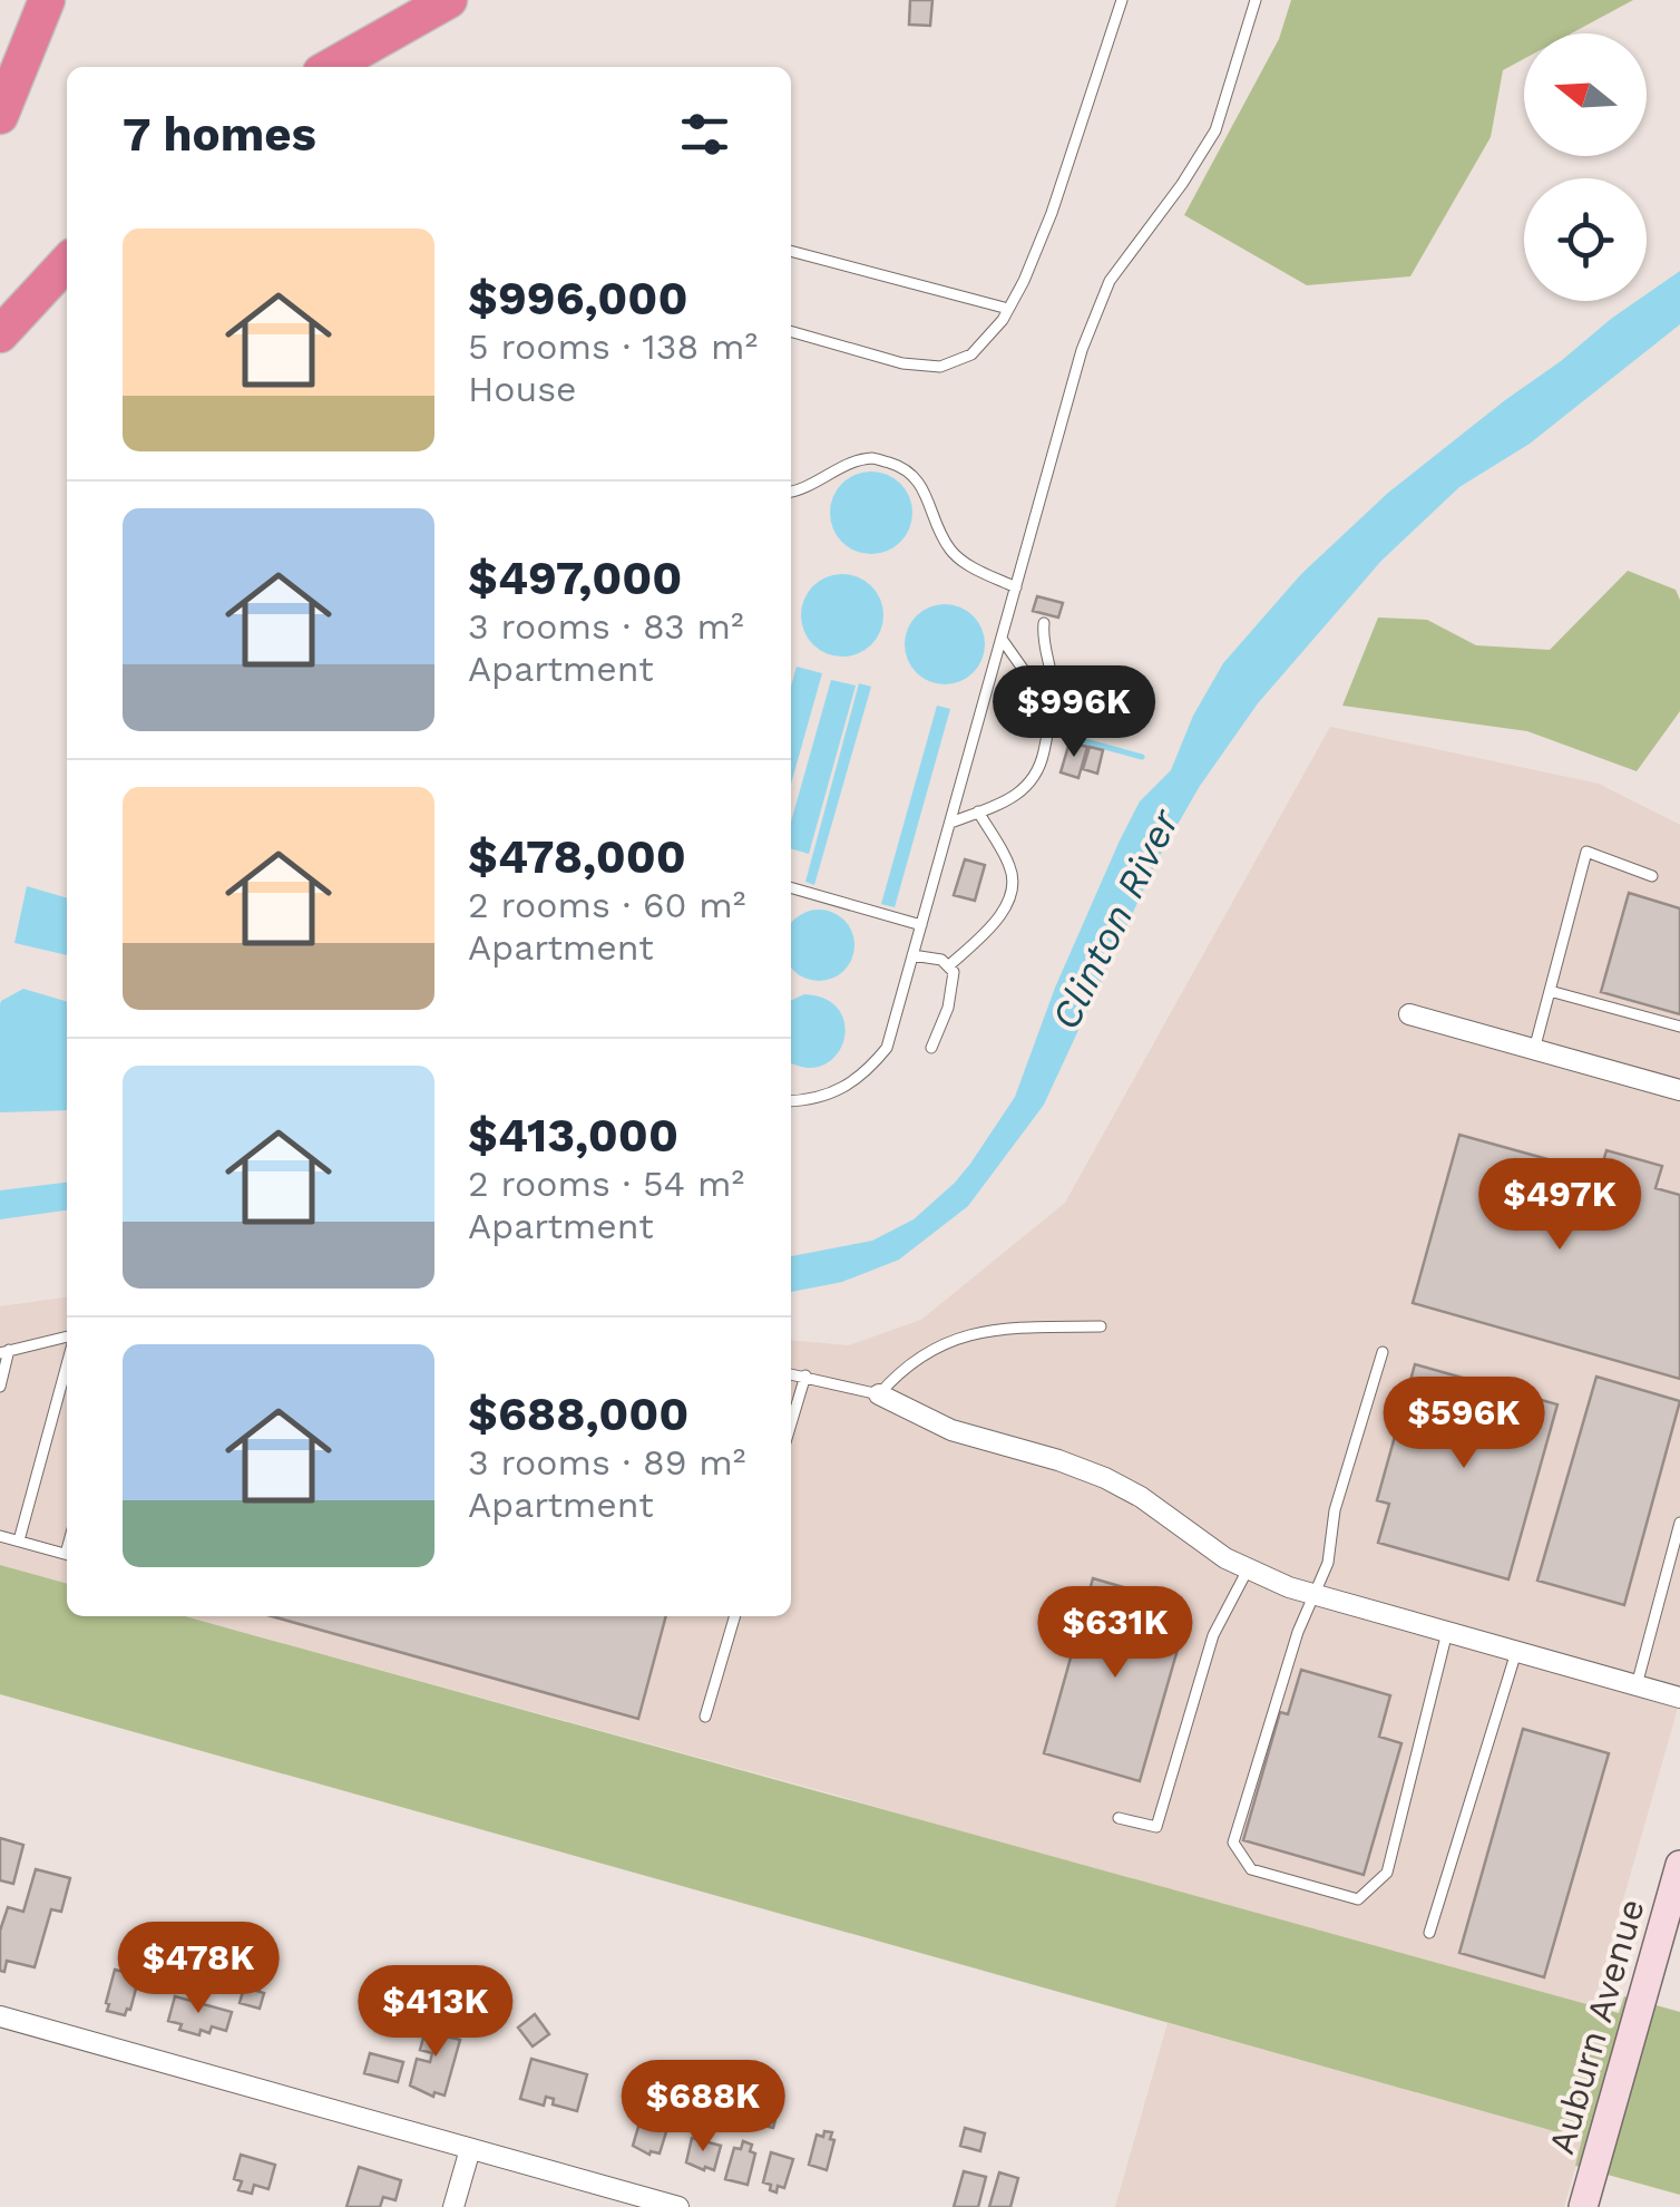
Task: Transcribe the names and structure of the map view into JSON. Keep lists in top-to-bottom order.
{
  "streets": {
    "main road": ["Auburn Avenue"]
  },
  "water": ["Clinton River"],
  "north": "left",
  "page": {
    "heading": "7 homes",
    "list": [
      {
        "name": "$996,000",
        "note": "5 rooms · 138 m² · House"
      },
      {
        "name": "$497,000",
        "note": "3 rooms · 83 m² · Apartment"
      },
      {
        "name": "$478,000",
        "note": "2 rooms · 60 m² · Apartment"
      },
      {
        "name": "$413,000",
        "note": "2 rooms · 54 m² · Apartment"
      },
      {
        "name": "$688,000",
        "note": "3 rooms · 89 m² · Apartment"
      }
    ],
    "price": [
      "$996K",
      "$497K",
      "$596K",
      "$631K",
      "$478K",
      "$413K",
      "$688K"
    ]
  }
}
